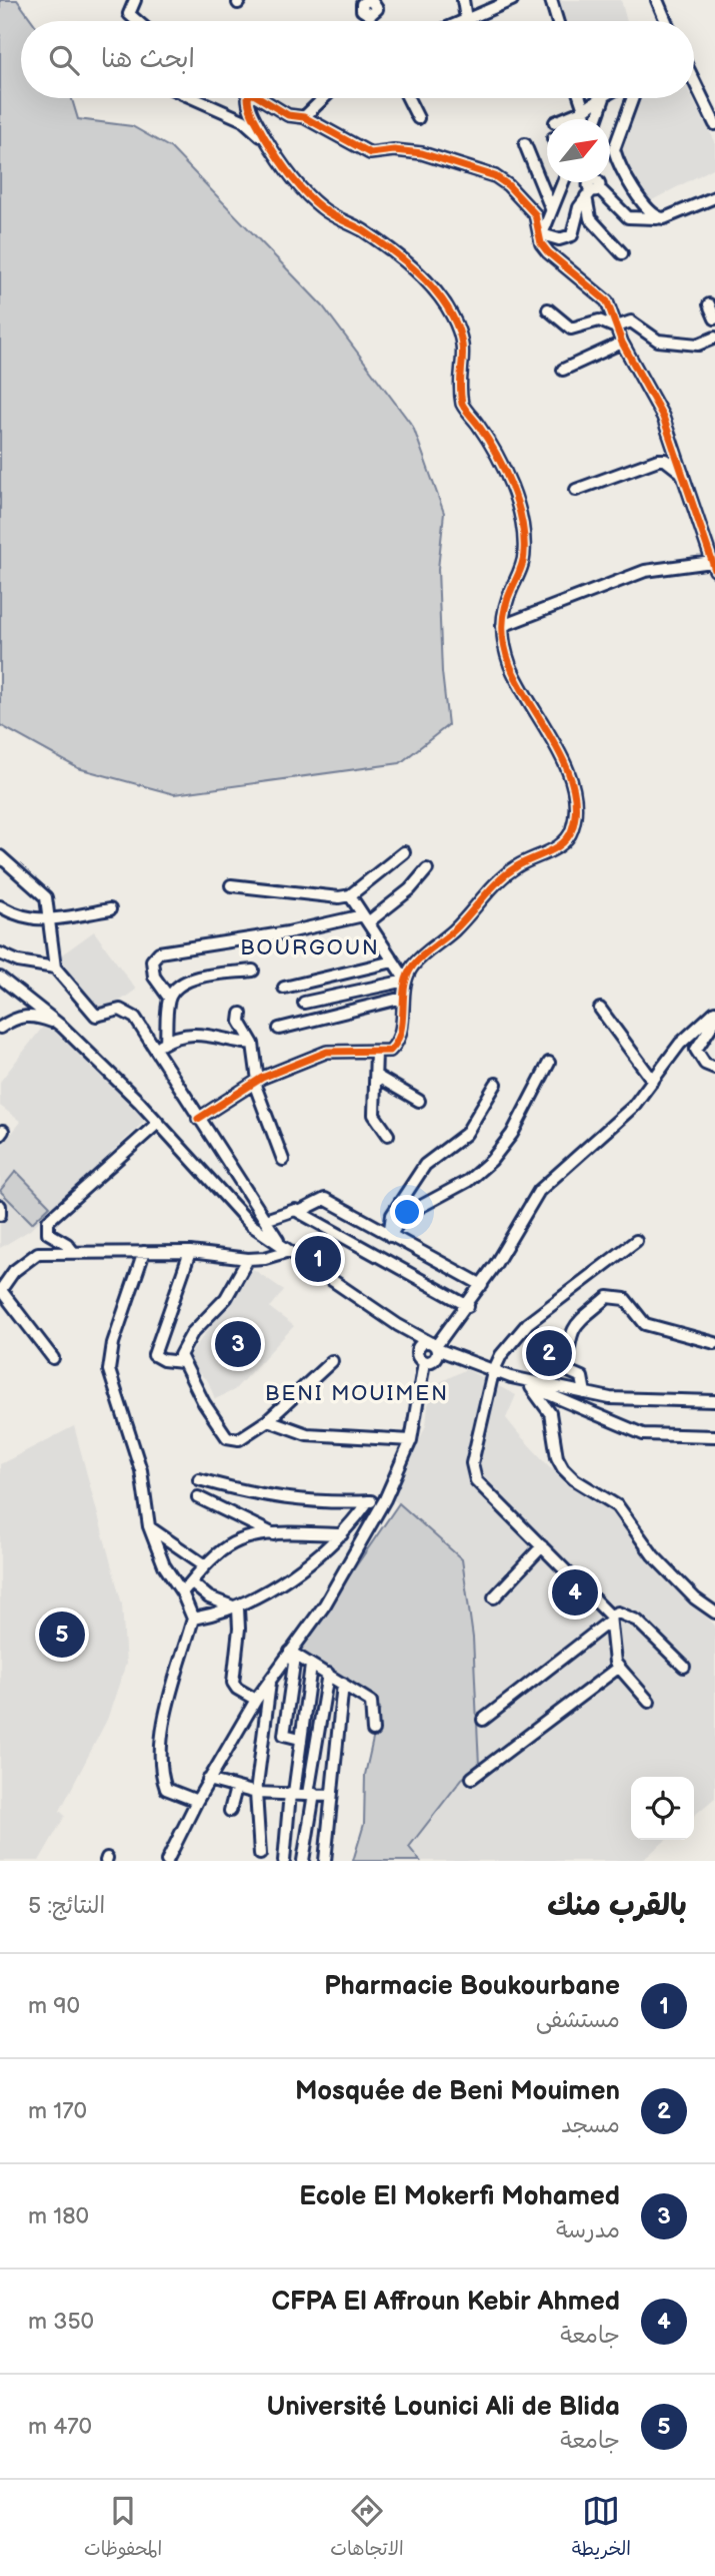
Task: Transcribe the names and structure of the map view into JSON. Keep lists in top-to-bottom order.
{
  "districts": ["BOURGOUN", "BENI MOUIMEN"],
  "north": "top right",
  "page": {
    "search": "ابحث هنا",
    "pins": [
      "1",
      "3",
      "2",
      "4",
      "5"
    ],
    "heading": ["بالقرب منك", "النتائج: 5"],
    "list": [
      {
        "mark": "1",
        "name": "Pharmacie Boukourbane",
        "note": "مستشفى",
        "value": "90 m"
      },
      {
        "mark": "2",
        "name": "Mosquée de Beni Mouimen",
        "note": "مسجد",
        "value": "170 m"
      },
      {
        "mark": "3",
        "name": "Ecole El Mokerfi Mohamed",
        "note": "مدرسة",
        "value": "180 m"
      },
      {
        "mark": "4",
        "name": "CFPA El Affroun Kebir Ahmed",
        "note": "جامعة",
        "value": "350 m"
      },
      {
        "mark": "5",
        "name": "Université Lounici Ali de Blida",
        "note": "جامعة",
        "value": "470 m"
      }
    ],
    "nav": ["الخريطة", "الاتجاهات", "المحفوظات"]
  }
}
